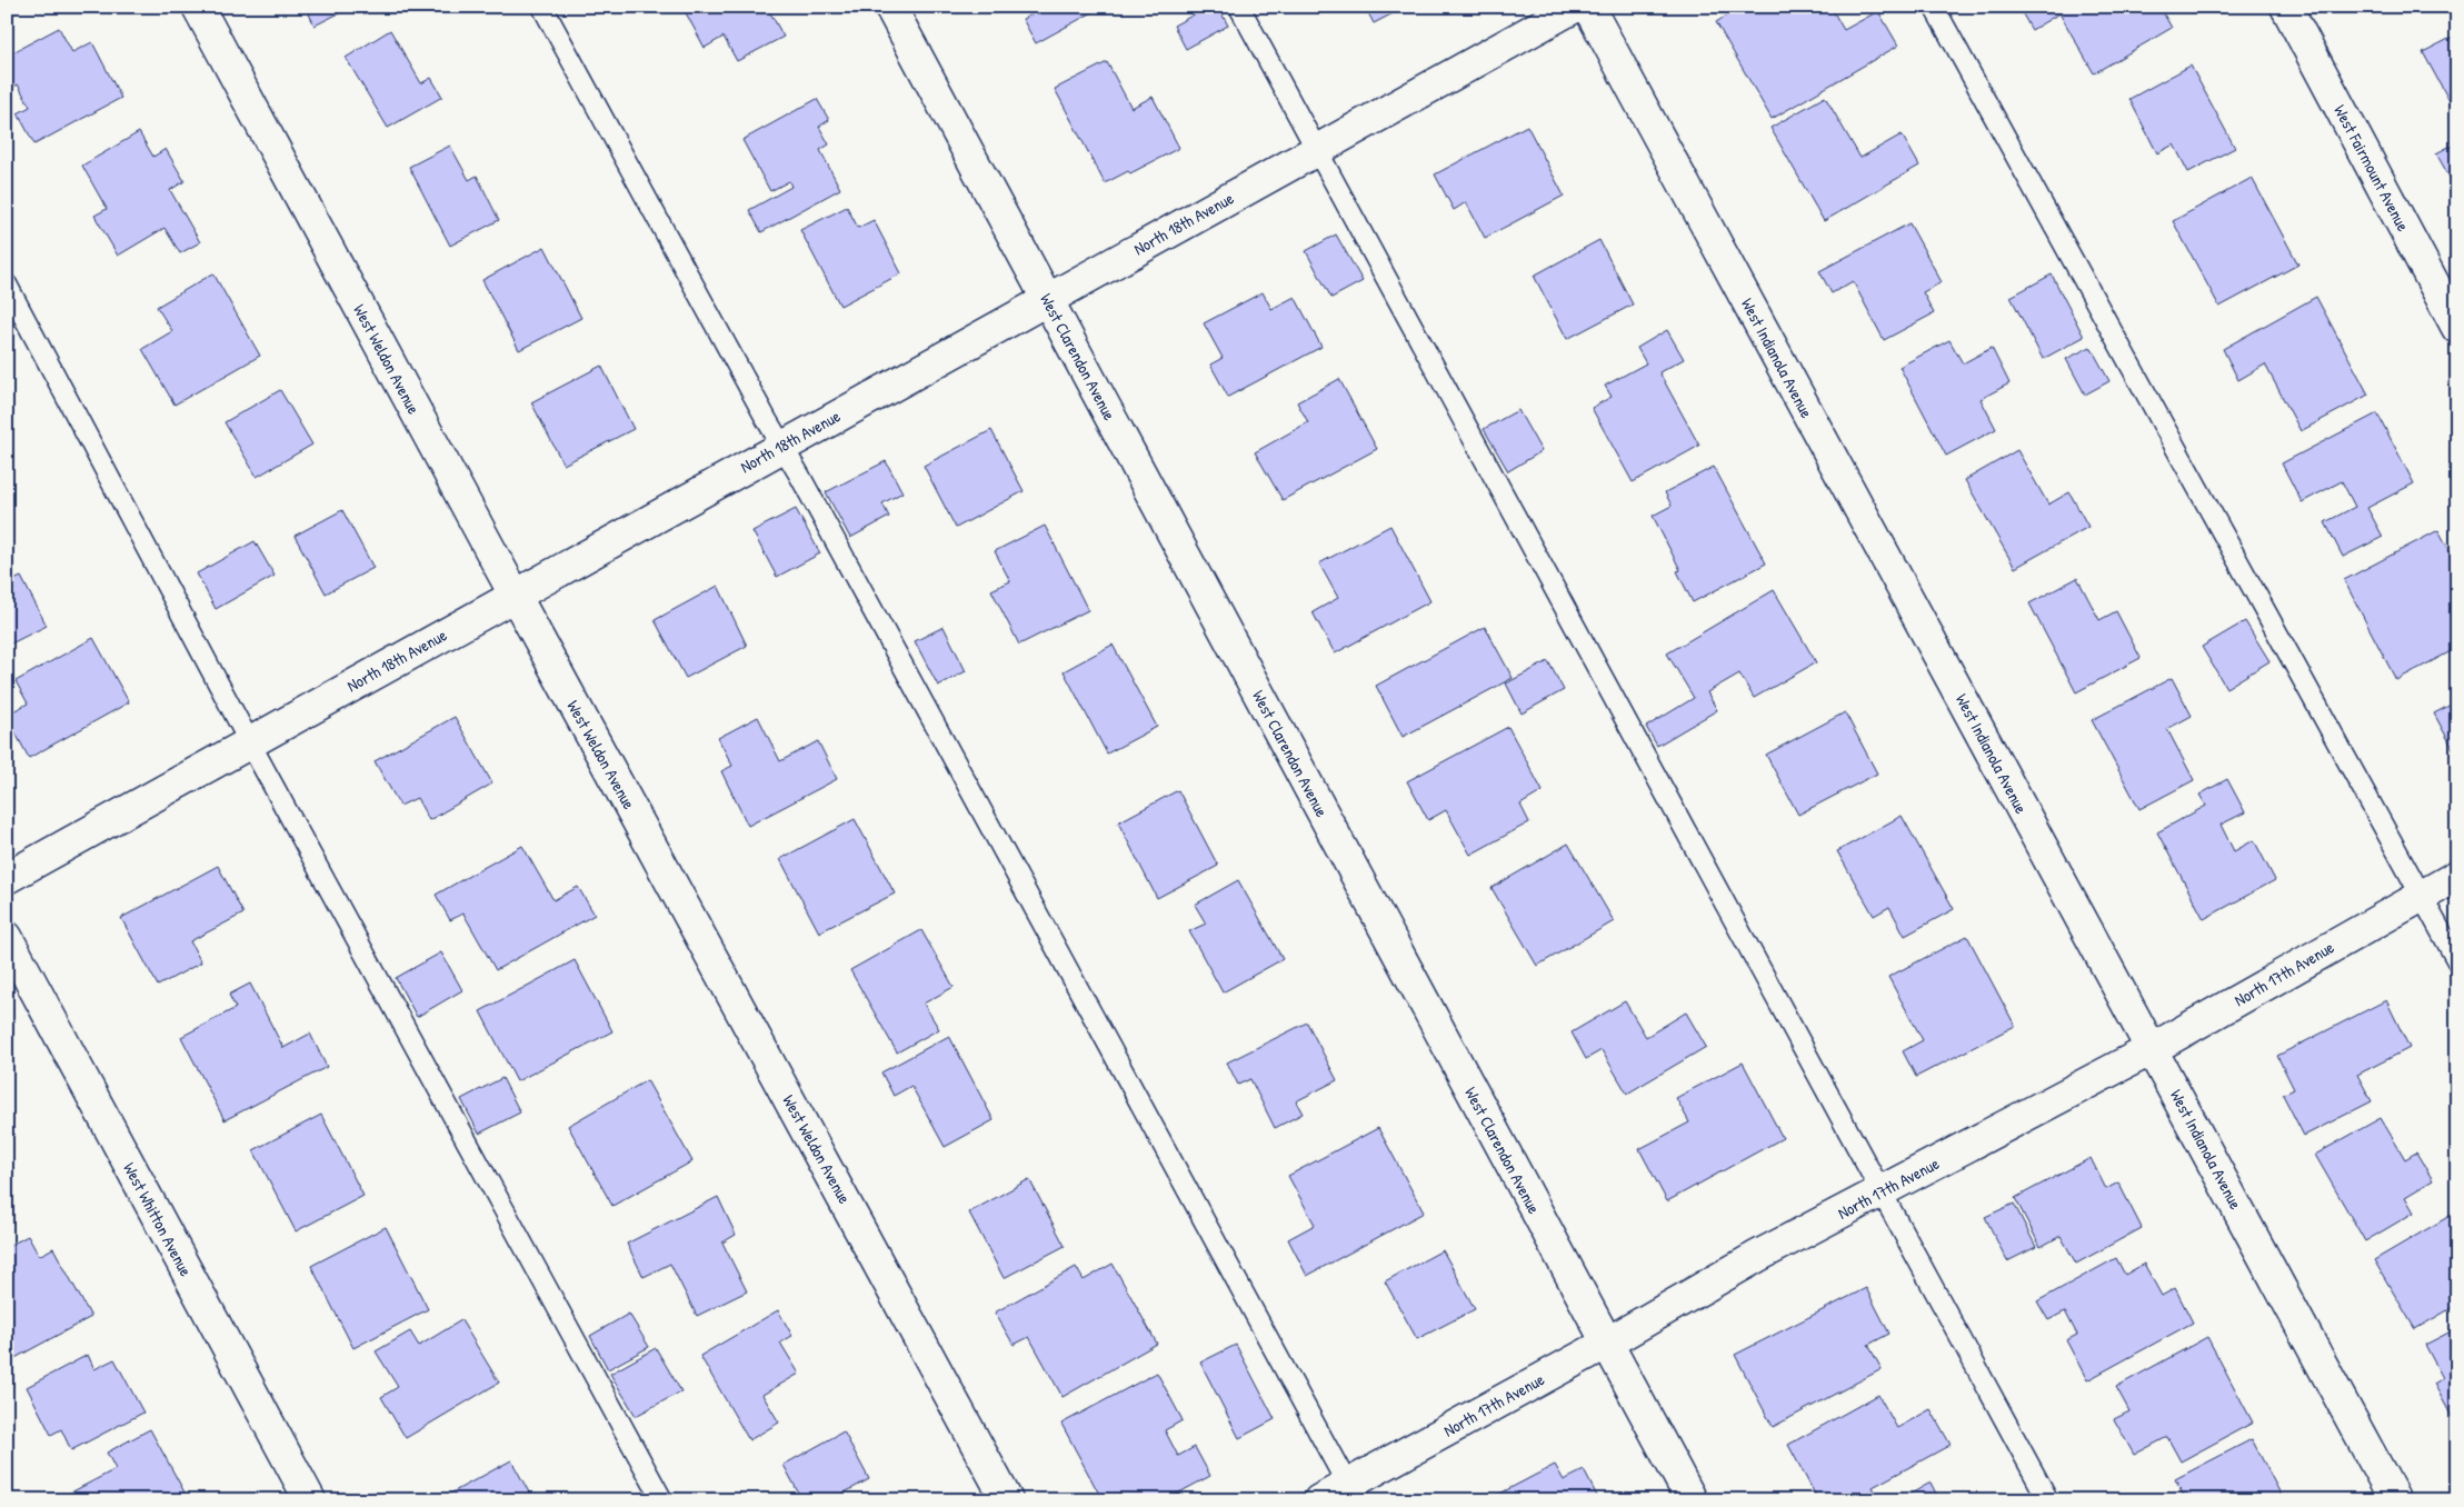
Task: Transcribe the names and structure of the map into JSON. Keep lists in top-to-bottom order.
{
  "streets": {
    "street": [
      "West Fairmount Avenue",
      "North 18th Avenue",
      "West Clarendon Avenue",
      "West Indianola Avenue",
      "West Weldon Avenue",
      "North 17th Avenue",
      "West Whitton Avenue"
    ]
  },
  "crossings": [
    ["North 18th Avenue", "West Clarendon Avenue"],
    ["North 18th Avenue", "West Weldon Avenue"],
    ["West Clarendon Avenue", "North 17th Avenue"],
    ["West Indianola Avenue", "North 17th Avenue"]
  ]
}
